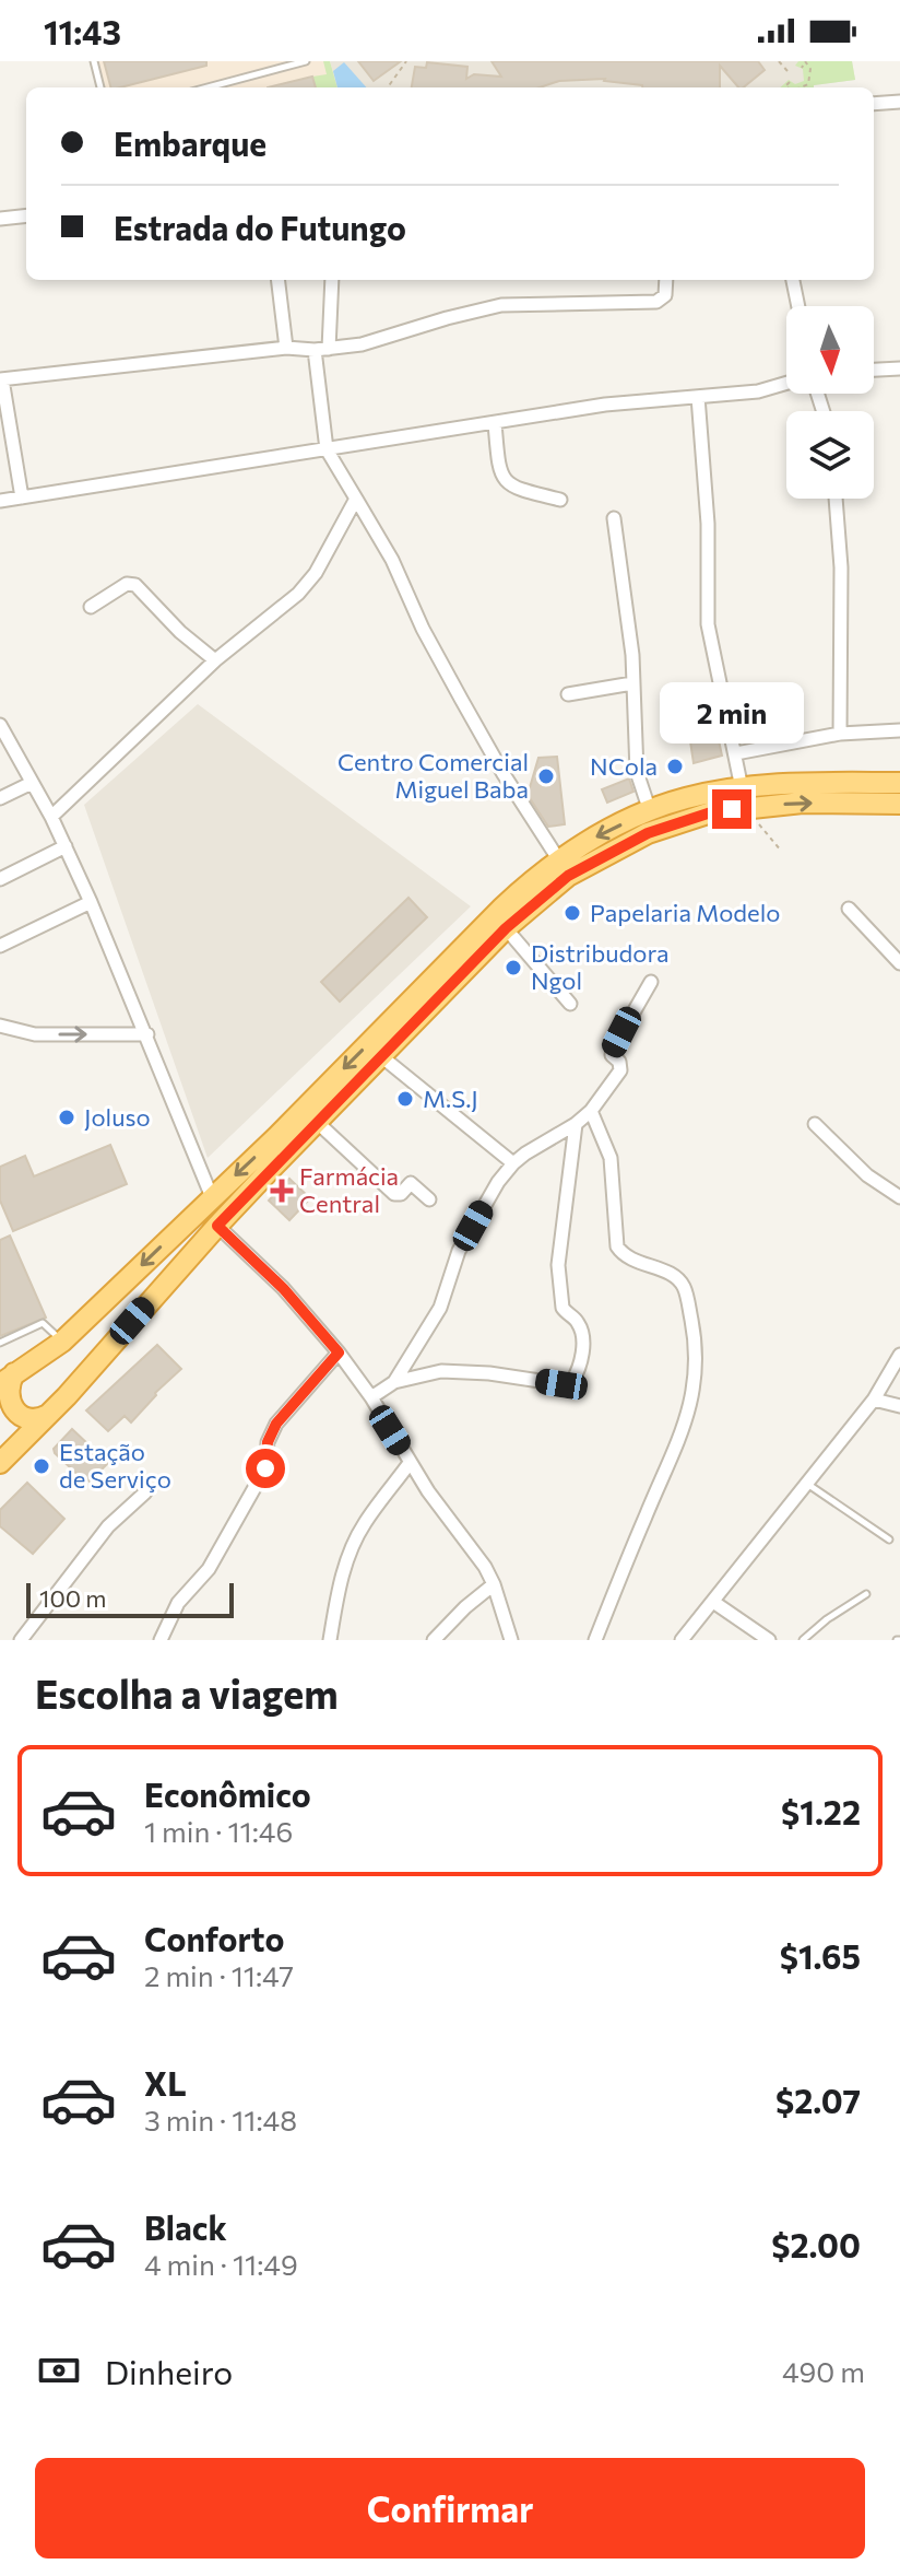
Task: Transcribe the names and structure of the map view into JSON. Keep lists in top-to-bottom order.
{
  "places": {
    "other": [
      "NCola",
      "Centro Comercial Miguel Baba",
      "Papelaria Modelo",
      "Distribudora Ngol",
      "M.S.J",
      "Joluso",
      "Estação de Serviço"
    ],
    "health": ["Farmácia Central"]
  },
  "scale_bar": "100 m",
  "north": "bottom",
  "page": {
    "status": "11:43",
    "banner": ["Embarque", "Estrada do Futungo"],
    "bubble": "2 min",
    "scale": "100 m",
    "heading": "Escolha a viagem",
    "list": [
      {
        "name": "Econômico",
        "note": "1 min · 11:46",
        "value": "$1.22"
      },
      {
        "name": "Conforto",
        "note": "2 min · 11:47",
        "value": "$1.65"
      },
      {
        "name": "XL",
        "note": "3 min · 11:48",
        "value": "$2.07"
      },
      {
        "name": "Black",
        "note": "4 min · 11:49",
        "value": "$2.00"
      }
    ],
    "pay": ["Dinheiro", "490 m"],
    "buttons": "Confirmar"
  }
}
